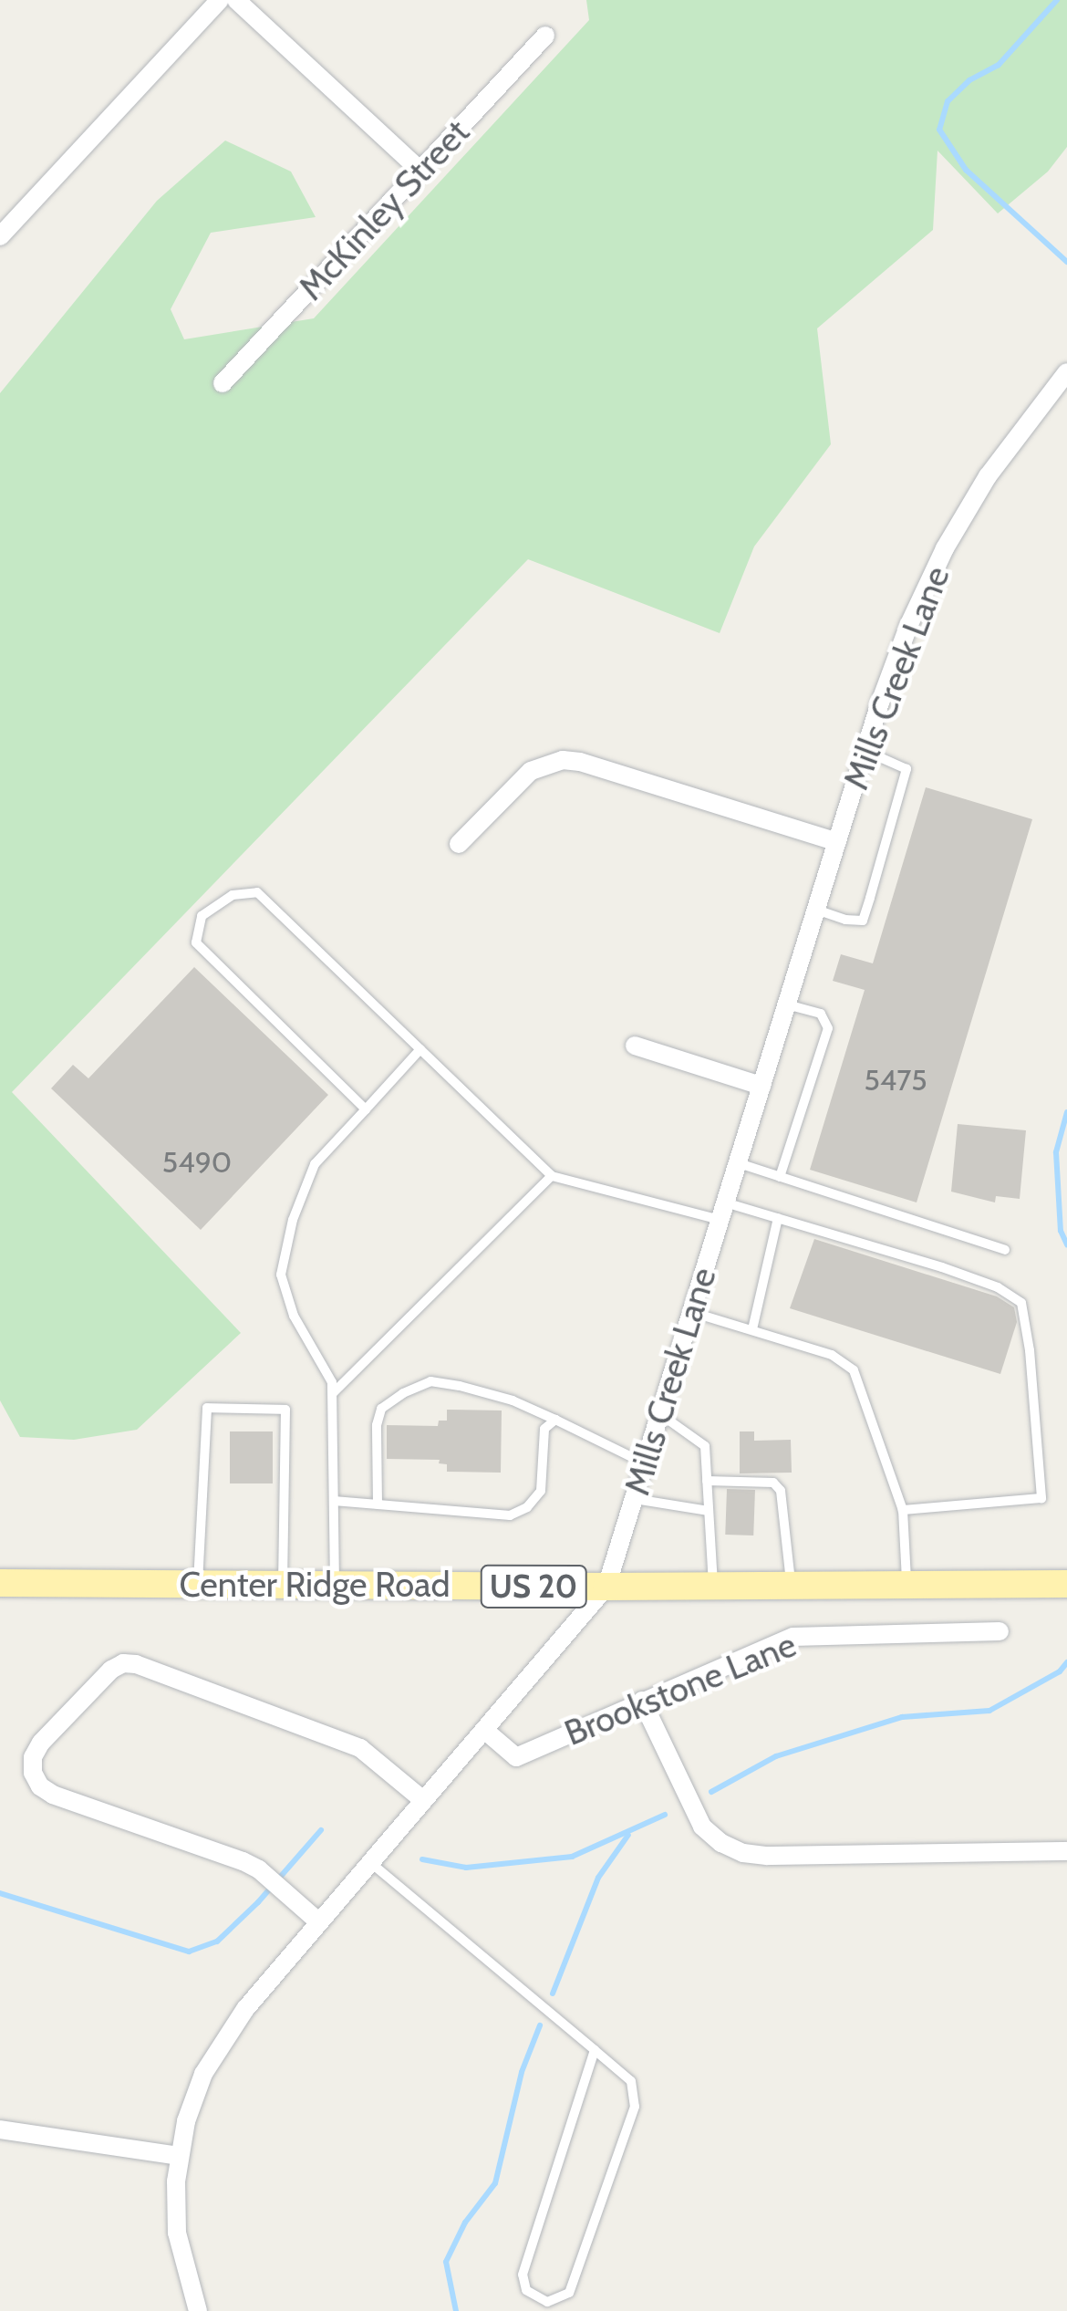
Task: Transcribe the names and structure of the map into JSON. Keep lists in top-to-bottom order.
{
  "streets": {
    "main road": ["Center Ridge Road", "US 20"],
    "street": ["McKinley Street", "Mills Creek Lane", "Brookstone Lane"]
  },
  "crossings": [
    ["Mills Creek Lane", "Center Ridge Road"],
    ["Mills Creek Lane", "Brookstone Lane"]
  ],
  "house_numbers": ["5475", "5490"]
}
